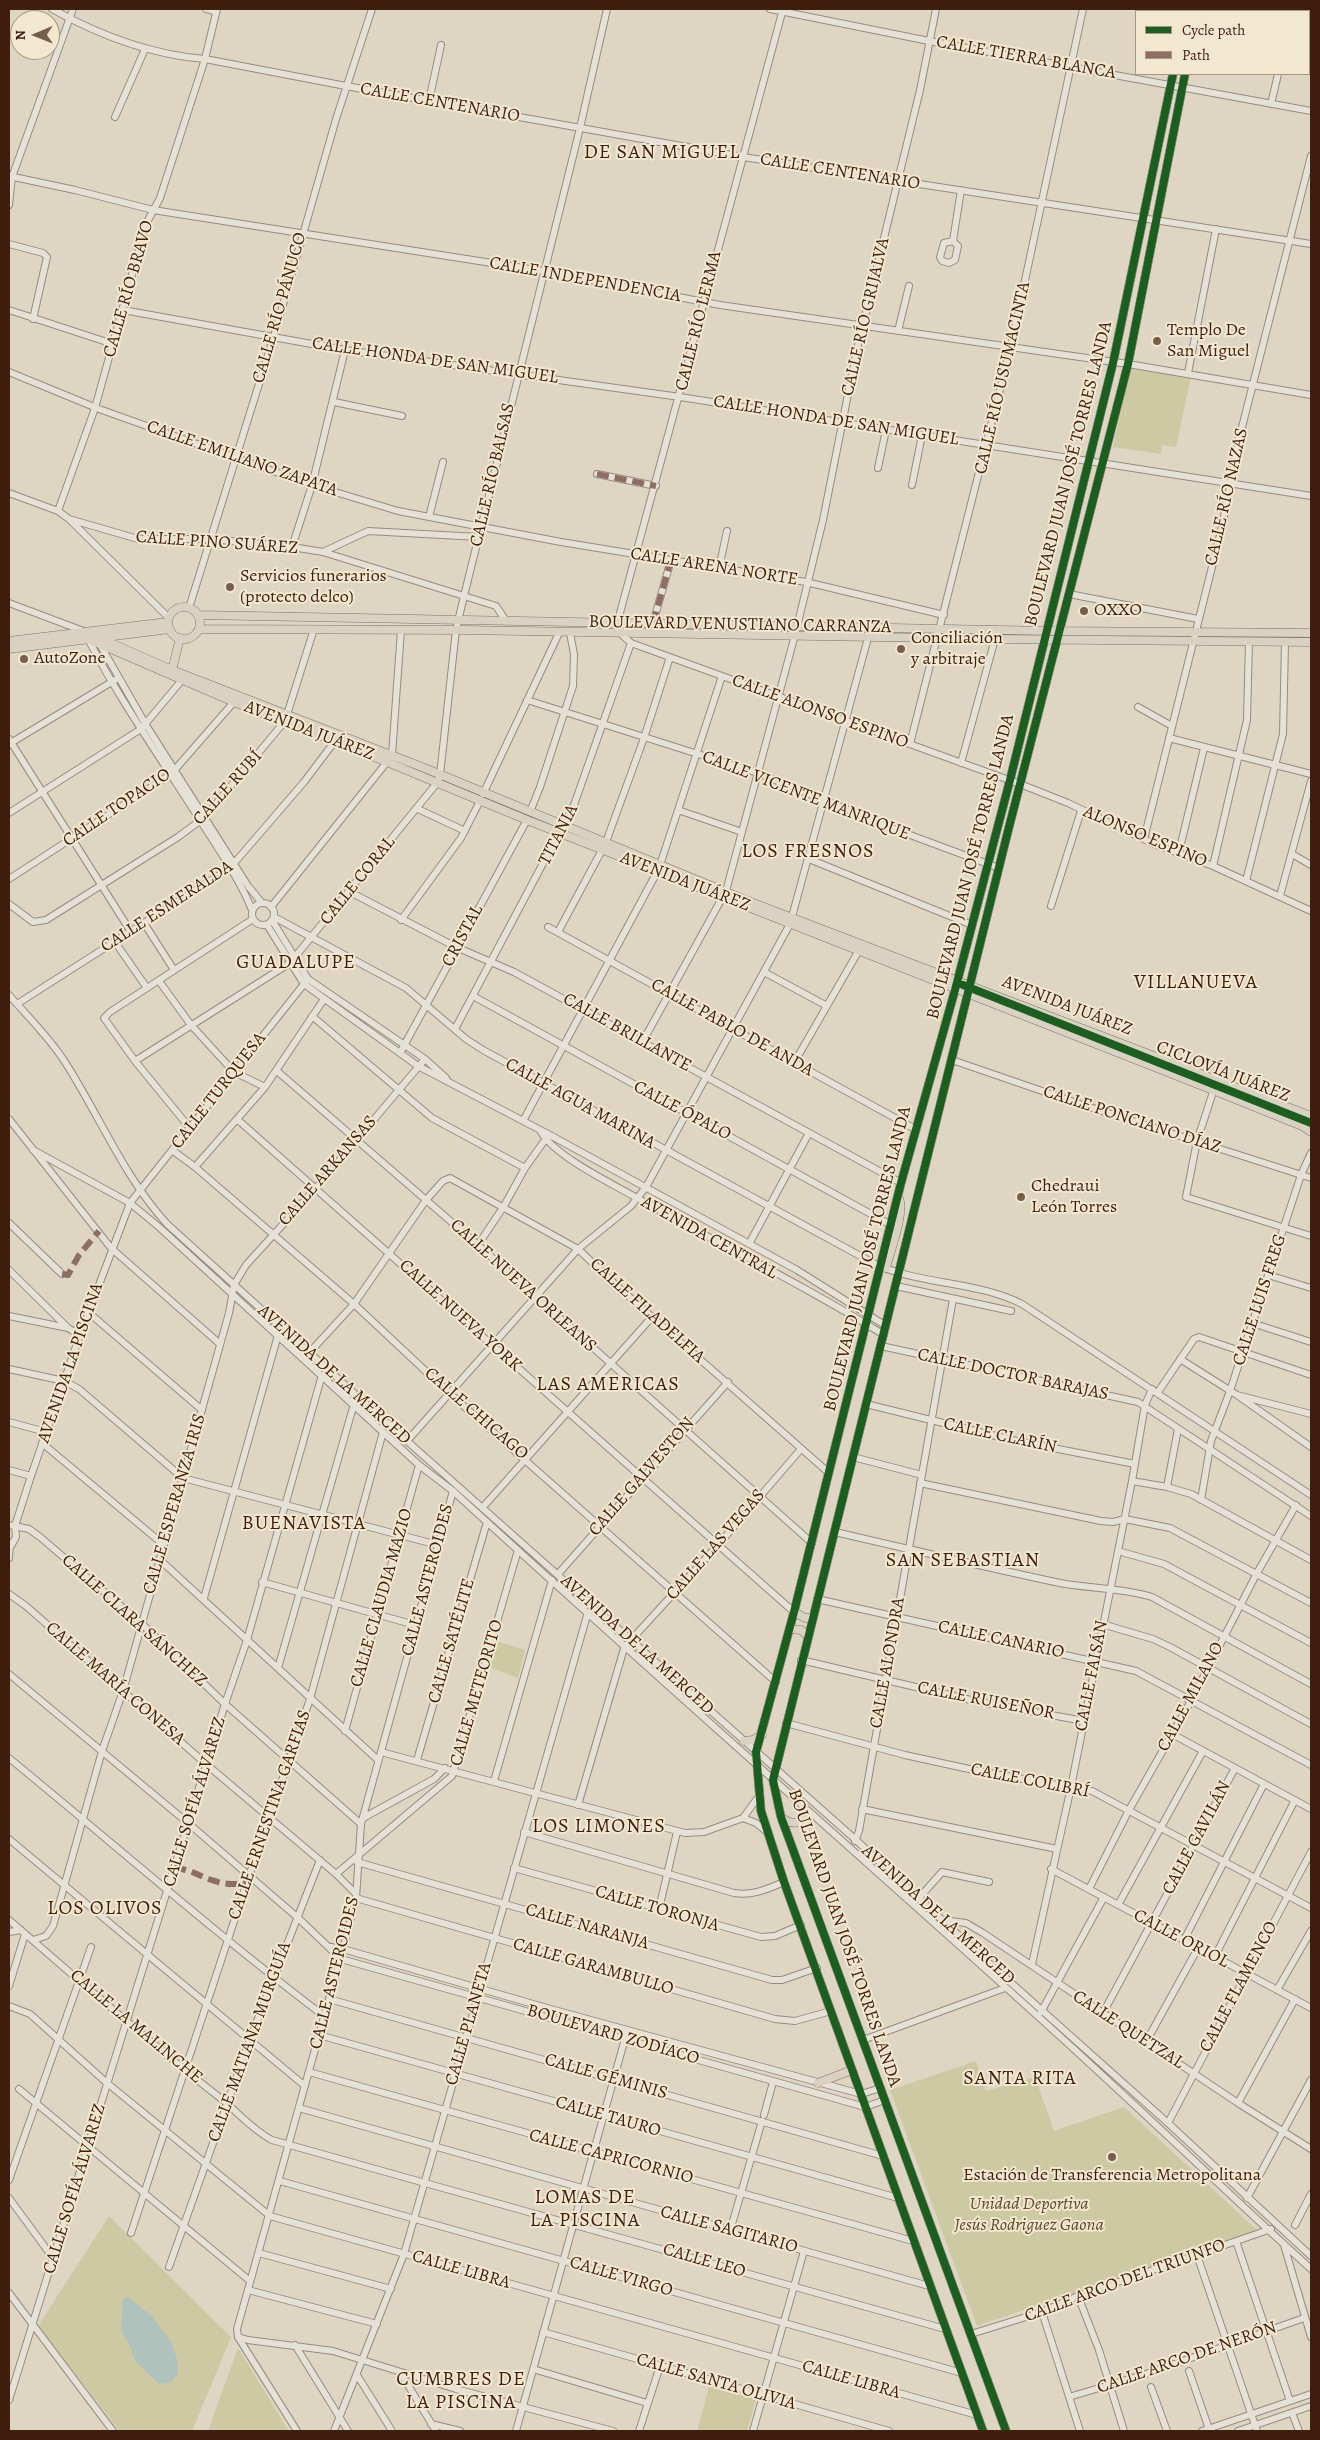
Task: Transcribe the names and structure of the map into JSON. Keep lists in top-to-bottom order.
{
  "streets": {
    "main road": ["BOULEVARD JUAN JOSÉ TORRES LANDA", "BOULEVARD VENUSTIANO CARRANZA", "AVENIDA JUÁREZ"],
    "street": [
      "CALLE TIERRA BLANCA",
      "CALLE CENTENARIO",
      "CALLE INDEPENDENCIA",
      "CALLE RÍO BRAVO",
      "CALLE RÍO PÁNUCO",
      "CALLE RÍO GRIJALVA",
      "CALLE RÍO LERMA",
      "CALLE HONDA DE SAN MIGUEL",
      "CALLE RÍO USUMACINTA",
      "CALLE EMILIANO ZAPATA",
      "CALLE RÍO BALSAS",
      "CALLE RÍO NAZAS",
      "CALLE PINO SUÁREZ",
      "CALLE ARENA NORTE",
      "CALLE ALONSO ESPINO",
      "CALLE RUBÍ",
      "CALLE VICENTE MANRIQUE",
      "CALLE TOPACIO",
      "TITANIA",
      "ALONSO ESPINO",
      "CALLE CORAL",
      "CALLE ESMERALDA",
      "CRISTAL",
      "CALLE PABLO DE ANDA",
      "CALLE BRILLANTE",
      "CALLE TURQUESA",
      "CALLE AGUA MARINA",
      "CALLE ÓPALO",
      "CALLE PONCIANO DÍAZ",
      "CALLE ARKANSAS",
      "AVENIDA CENTRAL",
      "CALLE NUEVA ORLEANS",
      "CALLE LUIS FREG",
      "CALLE FILADELFIA",
      "CALLE NUEVA YORK",
      "AVENIDA LA PISCINA",
      "AVENIDA DE LA MERCED",
      "CALLE DOCTOR BARAJAS",
      "CALLE CHICAGO",
      "CALLE CLARÍN",
      "CALLE GALVESTON",
      "CALLE ESPERANZA IRIS",
      "CALLE LAS VEGAS",
      "CALLE ASTEROIDES",
      "CALLE CLAUDIA MAZIO",
      "CALLE CLARA SÁNCHEZ",
      "CALLE CANARIO",
      "CALLE SATÉLITE",
      "CALLE ALONDRA",
      "CALLE FAISÁN",
      "CALLE MARÍA CONESA",
      "CALLE METEORITO",
      "CALLE MILANO",
      "CALLE RUISEÑOR",
      "CALLE COLIBRÍ",
      "CALLE SOFÍA ÁLVAREZ",
      "CALLE ERNESTINA GARFIAS",
      "CALLE GAVILÁN",
      "CALLE TORONJA",
      "CALLE NARANJA",
      "CALLE ORIOL",
      "CALLE GARAMBULLO",
      "CALLE FLAMENCO",
      "CALLE PLANETA",
      "CALLE LA MALINCHE",
      "CALLE QUETZAL",
      "BOULEVARD ZODÍACO",
      "CALLE MATIANA MURGUÍA",
      "CALLE GÉMINIS",
      "CALLE TAURO",
      "CALLE CAPRICORNIO",
      "CALLE SAGITARIO",
      "CALLE LEO",
      "CALLE LIBRA",
      "CALLE VIRGO",
      "CALLE ARCO DEL TRIUNFO",
      "CALLE ARCO DE NERÓN",
      "CALLE SANTA OLIVIA"
    ],
    "cycle path": ["CICLOVÍA JUÁREZ"]
  },
  "crossings": [
    ["CALLE TIERRA BLANCA", "CALLE RÍO GRIJALVA"],
    ["CALLE TIERRA BLANCA", "CALLE RÍO LERMA"],
    ["CALLE TIERRA BLANCA", "CALLE RÍO USUMACINTA"],
    ["CALLE TIERRA BLANCA", "BOULEVARD JUAN JOSÉ TORRES LANDA"],
    ["CALLE CENTENARIO", "CALLE RÍO BRAVO"],
    ["CALLE CENTENARIO", "CALLE RÍO PÁNUCO"],
    ["CALLE CENTENARIO", "CALLE RÍO GRIJALVA"],
    ["CALLE CENTENARIO", "CALLE RÍO LERMA"],
    ["CALLE CENTENARIO", "CALLE RÍO USUMACINTA"],
    ["CALLE CENTENARIO", "BOULEVARD JUAN JOSÉ TORRES LANDA"],
    ["CALLE CENTENARIO", "CALLE RÍO BALSAS"],
    ["CALLE CENTENARIO", "CALLE RÍO NAZAS"],
    ["CALLE INDEPENDENCIA", "CALLE RÍO BRAVO"],
    ["CALLE INDEPENDENCIA", "CALLE RÍO PÁNUCO"],
    ["CALLE INDEPENDENCIA", "CALLE RÍO GRIJALVA"],
    ["CALLE INDEPENDENCIA", "CALLE RÍO LERMA"],
    ["CALLE INDEPENDENCIA", "CALLE RÍO USUMACINTA"],
    ["CALLE INDEPENDENCIA", "BOULEVARD JUAN JOSÉ TORRES LANDA"],
    ["CALLE INDEPENDENCIA", "CALLE RÍO BALSAS"],
    ["CALLE INDEPENDENCIA", "CALLE RÍO NAZAS"],
    ["CALLE RÍO BRAVO", "CALLE HONDA DE SAN MIGUEL"],
    ["CALLE RÍO BRAVO", "CALLE EMILIANO ZAPATA"],
    ["CALLE RÍO BRAVO", "CALLE PINO SUÁREZ"],
    ["CALLE RÍO PÁNUCO", "CALLE HONDA DE SAN MIGUEL"],
    ["CALLE RÍO PÁNUCO", "CALLE EMILIANO ZAPATA"],
    ["CALLE RÍO PÁNUCO", "CALLE PINO SUÁREZ"],
    ["CALLE RÍO PÁNUCO", "BOULEVARD VENUSTIANO CARRANZA"],
    ["CALLE RÍO GRIJALVA", "CALLE HONDA DE SAN MIGUEL"],
    ["CALLE RÍO GRIJALVA", "CALLE ARENA NORTE"],
    ["CALLE RÍO GRIJALVA", "BOULEVARD VENUSTIANO CARRANZA"],
    ["CALLE RÍO GRIJALVA", "CALLE ALONSO ESPINO"],
    ["CALLE RÍO GRIJALVA", "AVENIDA JUÁREZ"],
    ["CALLE RÍO GRIJALVA", "CALLE VICENTE MANRIQUE"],
    ["CALLE RÍO GRIJALVA", "CALLE PABLO DE ANDA"],
    ["CALLE RÍO GRIJALVA", "CALLE BRILLANTE"],
    ["CALLE RÍO LERMA", "CALLE HONDA DE SAN MIGUEL"],
    ["CALLE RÍO LERMA", "CALLE ARENA NORTE"],
    ["CALLE RÍO LERMA", "BOULEVARD VENUSTIANO CARRANZA"],
    ["CALLE HONDA DE SAN MIGUEL", "CALLE RÍO USUMACINTA"],
    ["CALLE HONDA DE SAN MIGUEL", "BOULEVARD JUAN JOSÉ TORRES LANDA"],
    ["CALLE HONDA DE SAN MIGUEL", "CALLE RÍO BALSAS"],
    ["CALLE HONDA DE SAN MIGUEL", "CALLE RÍO NAZAS"],
    ["CALLE RÍO USUMACINTA", "CALLE ARENA NORTE"],
    ["CALLE RÍO USUMACINTA", "BOULEVARD VENUSTIANO CARRANZA"],
    ["CALLE RÍO USUMACINTA", "CALLE ALONSO ESPINO"],
    ["CALLE EMILIANO ZAPATA", "CALLE RÍO BALSAS"],
    ["CALLE EMILIANO ZAPATA", "CALLE ARENA NORTE"],
    ["BOULEVARD JUAN JOSÉ TORRES LANDA", "BOULEVARD VENUSTIANO CARRANZA"],
    ["BOULEVARD JUAN JOSÉ TORRES LANDA", "CALLE ALONSO ESPINO"],
    ["BOULEVARD JUAN JOSÉ TORRES LANDA", "AVENIDA JUÁREZ"],
    ["BOULEVARD JUAN JOSÉ TORRES LANDA", "CALLE VICENTE MANRIQUE"],
    ["BOULEVARD JUAN JOSÉ TORRES LANDA", "ALONSO ESPINO"],
    ["BOULEVARD JUAN JOSÉ TORRES LANDA", "CALLE PABLO DE ANDA"],
    ["BOULEVARD JUAN JOSÉ TORRES LANDA", "CALLE BRILLANTE"],
    ["BOULEVARD JUAN JOSÉ TORRES LANDA", "CALLE AGUA MARINA"],
    ["BOULEVARD JUAN JOSÉ TORRES LANDA", "CALLE ÓPALO"],
    ["BOULEVARD JUAN JOSÉ TORRES LANDA", "CALLE PONCIANO DÍAZ"],
    ["BOULEVARD JUAN JOSÉ TORRES LANDA", "AVENIDA CENTRAL"],
    ["BOULEVARD JUAN JOSÉ TORRES LANDA", "CALLE NUEVA ORLEANS"],
    ["BOULEVARD JUAN JOSÉ TORRES LANDA", "CALLE FILADELFIA"],
    ["BOULEVARD JUAN JOSÉ TORRES LANDA", "CALLE NUEVA YORK"],
    ["BOULEVARD JUAN JOSÉ TORRES LANDA", "AVENIDA DE LA MERCED"],
    ["BOULEVARD JUAN JOSÉ TORRES LANDA", "CALLE DOCTOR BARAJAS"],
    ["BOULEVARD JUAN JOSÉ TORRES LANDA", "CALLE CHICAGO"],
    ["BOULEVARD JUAN JOSÉ TORRES LANDA", "CALLE CLARÍN"],
    ["BOULEVARD JUAN JOSÉ TORRES LANDA", "CALLE CANARIO"],
    ["BOULEVARD JUAN JOSÉ TORRES LANDA", "CALLE RUISEÑOR"],
    ["BOULEVARD JUAN JOSÉ TORRES LANDA", "CALLE COLIBRÍ"],
    ["BOULEVARD JUAN JOSÉ TORRES LANDA", "CALLE TORONJA"],
    ["BOULEVARD JUAN JOSÉ TORRES LANDA", "CALLE NARANJA"],
    ["BOULEVARD JUAN JOSÉ TORRES LANDA", "CALLE GARAMBULLO"],
    ["BOULEVARD JUAN JOSÉ TORRES LANDA", "BOULEVARD ZODÍACO"],
    ["BOULEVARD JUAN JOSÉ TORRES LANDA", "CALLE GÉMINIS"],
    ["BOULEVARD JUAN JOSÉ TORRES LANDA", "CALLE TAURO"],
    ["BOULEVARD JUAN JOSÉ TORRES LANDA", "CALLE CAPRICORNIO"],
    ["BOULEVARD JUAN JOSÉ TORRES LANDA", "CALLE SAGITARIO"],
    ["BOULEVARD JUAN JOSÉ TORRES LANDA", "CALLE LEO"],
    ["BOULEVARD JUAN JOSÉ TORRES LANDA", "CALLE LIBRA"],
    ["BOULEVARD JUAN JOSÉ TORRES LANDA", "CALLE VIRGO"],
    ["BOULEVARD JUAN JOSÉ TORRES LANDA", "CALLE ARCO DEL TRIUNFO"],
    ["CALLE RÍO BALSAS", "CALLE PINO SUÁREZ"],
    ["CALLE RÍO BALSAS", "CALLE ARENA NORTE"],
    ["CALLE RÍO BALSAS", "BOULEVARD VENUSTIANO CARRANZA"],
    ["CALLE RÍO BALSAS", "CALLE CORAL"],
    ["CALLE RÍO NAZAS", "BOULEVARD VENUSTIANO CARRANZA"],
    ["CALLE RÍO NAZAS", "ALONSO ESPINO"],
    ["CALLE PINO SUÁREZ", "BOULEVARD VENUSTIANO CARRANZA"],
    ["BOULEVARD VENUSTIANO CARRANZA", "CALLE RUBÍ"],
    ["BOULEVARD VENUSTIANO CARRANZA", "CALLE CORAL"],
    ["CALLE ALONSO ESPINO", "TITANIA"],
    ["CALLE ALONSO ESPINO", "ALONSO ESPINO"],
    ["AVENIDA JUÁREZ", "CALLE RUBÍ"],
    ["AVENIDA JUÁREZ", "CALLE TOPACIO"],
    ["AVENIDA JUÁREZ", "TITANIA"],
    ["AVENIDA JUÁREZ", "CALLE CORAL"],
    ["AVENIDA JUÁREZ", "CALLE ESMERALDA"],
    ["AVENIDA JUÁREZ", "CRISTAL"],
    ["CALLE VICENTE MANRIQUE", "TITANIA"],
    ["TITANIA", "CALLE BRILLANTE"],
    ["TITANIA", "CALLE AGUA MARINA"],
    ["TITANIA", "CALLE ÓPALO"],
    ["CALLE CORAL", "CALLE BRILLANTE"],
    ["CALLE CORAL", "CALLE AGUA MARINA"],
    ["CALLE CORAL", "AVENIDA CENTRAL"],
    ["CALLE ESMERALDA", "AVENIDA DE LA MERCED"],
    ["CRISTAL", "CALLE BRILLANTE"],
    ["CRISTAL", "CALLE AGUA MARINA"],
    ["CRISTAL", "AVENIDA CENTRAL"],
    ["CALLE TURQUESA", "AVENIDA CENTRAL"],
    ["CALLE TURQUESA", "AVENIDA LA PISCINA"],
    ["CALLE TURQUESA", "AVENIDA DE LA MERCED"],
    ["CALLE TURQUESA", "CALLE CHICAGO"],
    ["CALLE AGUA MARINA", "AVENIDA CENTRAL"],
    ["CALLE AGUA MARINA", "CALLE DOCTOR BARAJAS"],
    ["CALLE AGUA MARINA", "CALLE FAISÁN"],
    ["CALLE PONCIANO DÍAZ", "CALLE LUIS FREG"],
    ["CALLE ARKANSAS", "AVENIDA CENTRAL"],
    ["CALLE ARKANSAS", "CALLE NUEVA ORLEANS"],
    ["CALLE ARKANSAS", "CALLE NUEVA YORK"],
    ["CALLE ARKANSAS", "AVENIDA DE LA MERCED"],
    ["CALLE ARKANSAS", "CALLE CHICAGO"],
    ["CALLE ARKANSAS", "CALLE ESPERANZA IRIS"],
    ["CALLE NUEVA ORLEANS", "CALLE FILADELFIA"],
    ["CALLE NUEVA ORLEANS", "CALLE GALVESTON"],
    ["CALLE NUEVA ORLEANS", "CALLE LAS VEGAS"],
    ["CALLE FILADELFIA", "CALLE GALVESTON"],
    ["CALLE FILADELFIA", "CALLE LAS VEGAS"],
    ["CALLE NUEVA YORK", "CALLE GALVESTON"],
    ["CALLE NUEVA YORK", "CALLE LAS VEGAS"],
    ["AVENIDA LA PISCINA", "AVENIDA DE LA MERCED"],
    ["AVENIDA LA PISCINA", "CALLE CLARA SÁNCHEZ"],
    ["AVENIDA DE LA MERCED", "CALLE GALVESTON"],
    ["AVENIDA DE LA MERCED", "CALLE ESPERANZA IRIS"],
    ["AVENIDA DE LA MERCED", "CALLE LAS VEGAS"],
    ["AVENIDA DE LA MERCED", "CALLE ASTEROIDES"],
    ["AVENIDA DE LA MERCED", "CALLE CLAUDIA MAZIO"],
    ["AVENIDA DE LA MERCED", "CALLE SATÉLITE"],
    ["AVENIDA DE LA MERCED", "CALLE ALONDRA"],
    ["AVENIDA DE LA MERCED", "CALLE METEORITO"],
    ["AVENIDA DE LA MERCED", "CALLE SOFÍA ÁLVAREZ"],
    ["AVENIDA DE LA MERCED", "CALLE ERNESTINA GARFIAS"],
    ["AVENIDA DE LA MERCED", "CALLE FLAMENCO"],
    ["AVENIDA DE LA MERCED", "CALLE PLANETA"],
    ["AVENIDA DE LA MERCED", "CALLE QUETZAL"],
    ["AVENIDA DE LA MERCED", "CALLE ARCO DEL TRIUNFO"],
    ["CALLE DOCTOR BARAJAS", "CALLE ALONDRA"],
    ["CALLE DOCTOR BARAJAS", "CALLE FAISÁN"],
    ["CALLE CHICAGO", "CALLE GALVESTON"],
    ["CALLE CHICAGO", "CALLE LAS VEGAS"],
    ["CALLE CLARÍN", "CALLE ALONDRA"],
    ["CALLE CLARÍN", "CALLE FAISÁN"],
    ["CALLE ESPERANZA IRIS", "CALLE CLARA SÁNCHEZ"],
    ["CALLE ESPERANZA IRIS", "CALLE MARÍA CONESA"],
    ["CALLE ESPERANZA IRIS", "CALLE LA MALINCHE"],
    ["CALLE ASTEROIDES", "CALLE CLARA SÁNCHEZ"],
    ["CALLE ASTEROIDES", "CALLE MARÍA CONESA"],
    ["CALLE ASTEROIDES", "CALLE METEORITO"],
    ["CALLE ASTEROIDES", "CALLE NARANJA"],
    ["CALLE ASTEROIDES", "CALLE GARAMBULLO"],
    ["CALLE ASTEROIDES", "CALLE LA MALINCHE"],
    ["CALLE ASTEROIDES", "BOULEVARD ZODÍACO"],
    ["CALLE ASTEROIDES", "CALLE GÉMINIS"],
    ["CALLE ASTEROIDES", "CALLE TAURO"],
    ["CALLE ASTEROIDES", "CALLE CAPRICORNIO"],
    ["CALLE ASTEROIDES", "CALLE SAGITARIO"],
    ["CALLE ASTEROIDES", "CALLE LEO"],
    ["CALLE ASTEROIDES", "CALLE LIBRA"],
    ["CALLE ASTEROIDES", "CALLE VIRGO"],
    ["CALLE CLARA SÁNCHEZ", "CALLE METEORITO"],
    ["CALLE CLARA SÁNCHEZ", "CALLE SOFÍA ÁLVAREZ"],
    ["CALLE CLARA SÁNCHEZ", "CALLE ERNESTINA GARFIAS"],
    ["CALLE CANARIO", "CALLE ALONDRA"],
    ["CALLE CANARIO", "CALLE FAISÁN"],
    ["CALLE CANARIO", "CALLE MILANO"],
    ["CALLE ALONDRA", "CALLE RUISEÑOR"],
    ["CALLE ALONDRA", "CALLE COLIBRÍ"],
    ["CALLE FAISÁN", "CALLE RUISEÑOR"],
    ["CALLE FAISÁN", "CALLE COLIBRÍ"],
    ["CALLE FAISÁN", "CALLE ORIOL"],
    ["CALLE FAISÁN", "CALLE QUETZAL"],
    ["CALLE MARÍA CONESA", "CALLE METEORITO"],
    ["CALLE MARÍA CONESA", "CALLE SOFÍA ÁLVAREZ"],
    ["CALLE MARÍA CONESA", "CALLE ERNESTINA GARFIAS"],
    ["CALLE MARÍA CONESA", "CALLE GARAMBULLO"],
    ["CALLE MARÍA CONESA", "CALLE MATIANA MURGUÍA"],
    ["CALLE METEORITO", "CALLE NARANJA"],
    ["CALLE MILANO", "CALLE COLIBRÍ"],
    ["CALLE MILANO", "CALLE ORIOL"],
    ["CALLE COLIBRÍ", "CALLE GAVILÁN"],
    ["CALLE COLIBRÍ", "CALLE FLAMENCO"],
    ["CALLE SOFÍA ÁLVAREZ", "CALLE LA MALINCHE"],
    ["CALLE SOFÍA ÁLVAREZ", "CALLE LIBRA"],
    ["CALLE ERNESTINA GARFIAS", "CALLE LA MALINCHE"],
    ["CALLE ERNESTINA GARFIAS", "CALLE LIBRA"],
    ["CALLE GAVILÁN", "CALLE ORIOL"],
    ["CALLE GAVILÁN", "CALLE QUETZAL"],
    ["CALLE TORONJA", "CALLE PLANETA"],
    ["CALLE NARANJA", "CALLE PLANETA"],
    ["CALLE ORIOL", "CALLE FLAMENCO"],
    ["CALLE GARAMBULLO", "CALLE PLANETA"],
    ["CALLE FLAMENCO", "CALLE QUETZAL"],
    ["CALLE PLANETA", "BOULEVARD ZODÍACO"],
    ["CALLE PLANETA", "CALLE GÉMINIS"],
    ["CALLE PLANETA", "CALLE TAURO"],
    ["CALLE PLANETA", "CALLE CAPRICORNIO"],
    ["CALLE PLANETA", "CALLE SAGITARIO"],
    ["CALLE PLANETA", "CALLE LEO"],
    ["CALLE PLANETA", "CALLE LIBRA"],
    ["CALLE PLANETA", "CALLE VIRGO"],
    ["CALLE LA MALINCHE", "CALLE MATIANA MURGUÍA"],
    ["CALLE LA MALINCHE", "CALLE LEO"],
    ["CALLE MATIANA MURGUÍA", "CALLE LIBRA"]
  ],
  "districts": [
    "DE SAN MIGUEL",
    "LOS FRESNOS",
    "GUADALUPE",
    "VILLANUEVA",
    "LAS AMERICAS",
    "BUENAVISTA",
    "SAN SEBASTIAN",
    "LOS LIMONES",
    "LOS OLIVOS",
    "SANTA RITA",
    "LOMAS DE LA PISCINA",
    "CUMBRES DE LA PISCINA"
  ],
  "parks": ["Unidad Deportiva Jesús Rodriguez Gaona"],
  "places": [
    "Templo De San Miguel",
    "Servicios funerarios (protecto delco)",
    "OXXO",
    "Conciliación y arbitraje",
    "AutoZone",
    "Chedraui León Torres",
    "Estación de Transferencia Metropolitana"
  ],
  "legend": ["Cycle path", "Path"],
  "north": "left"
}
